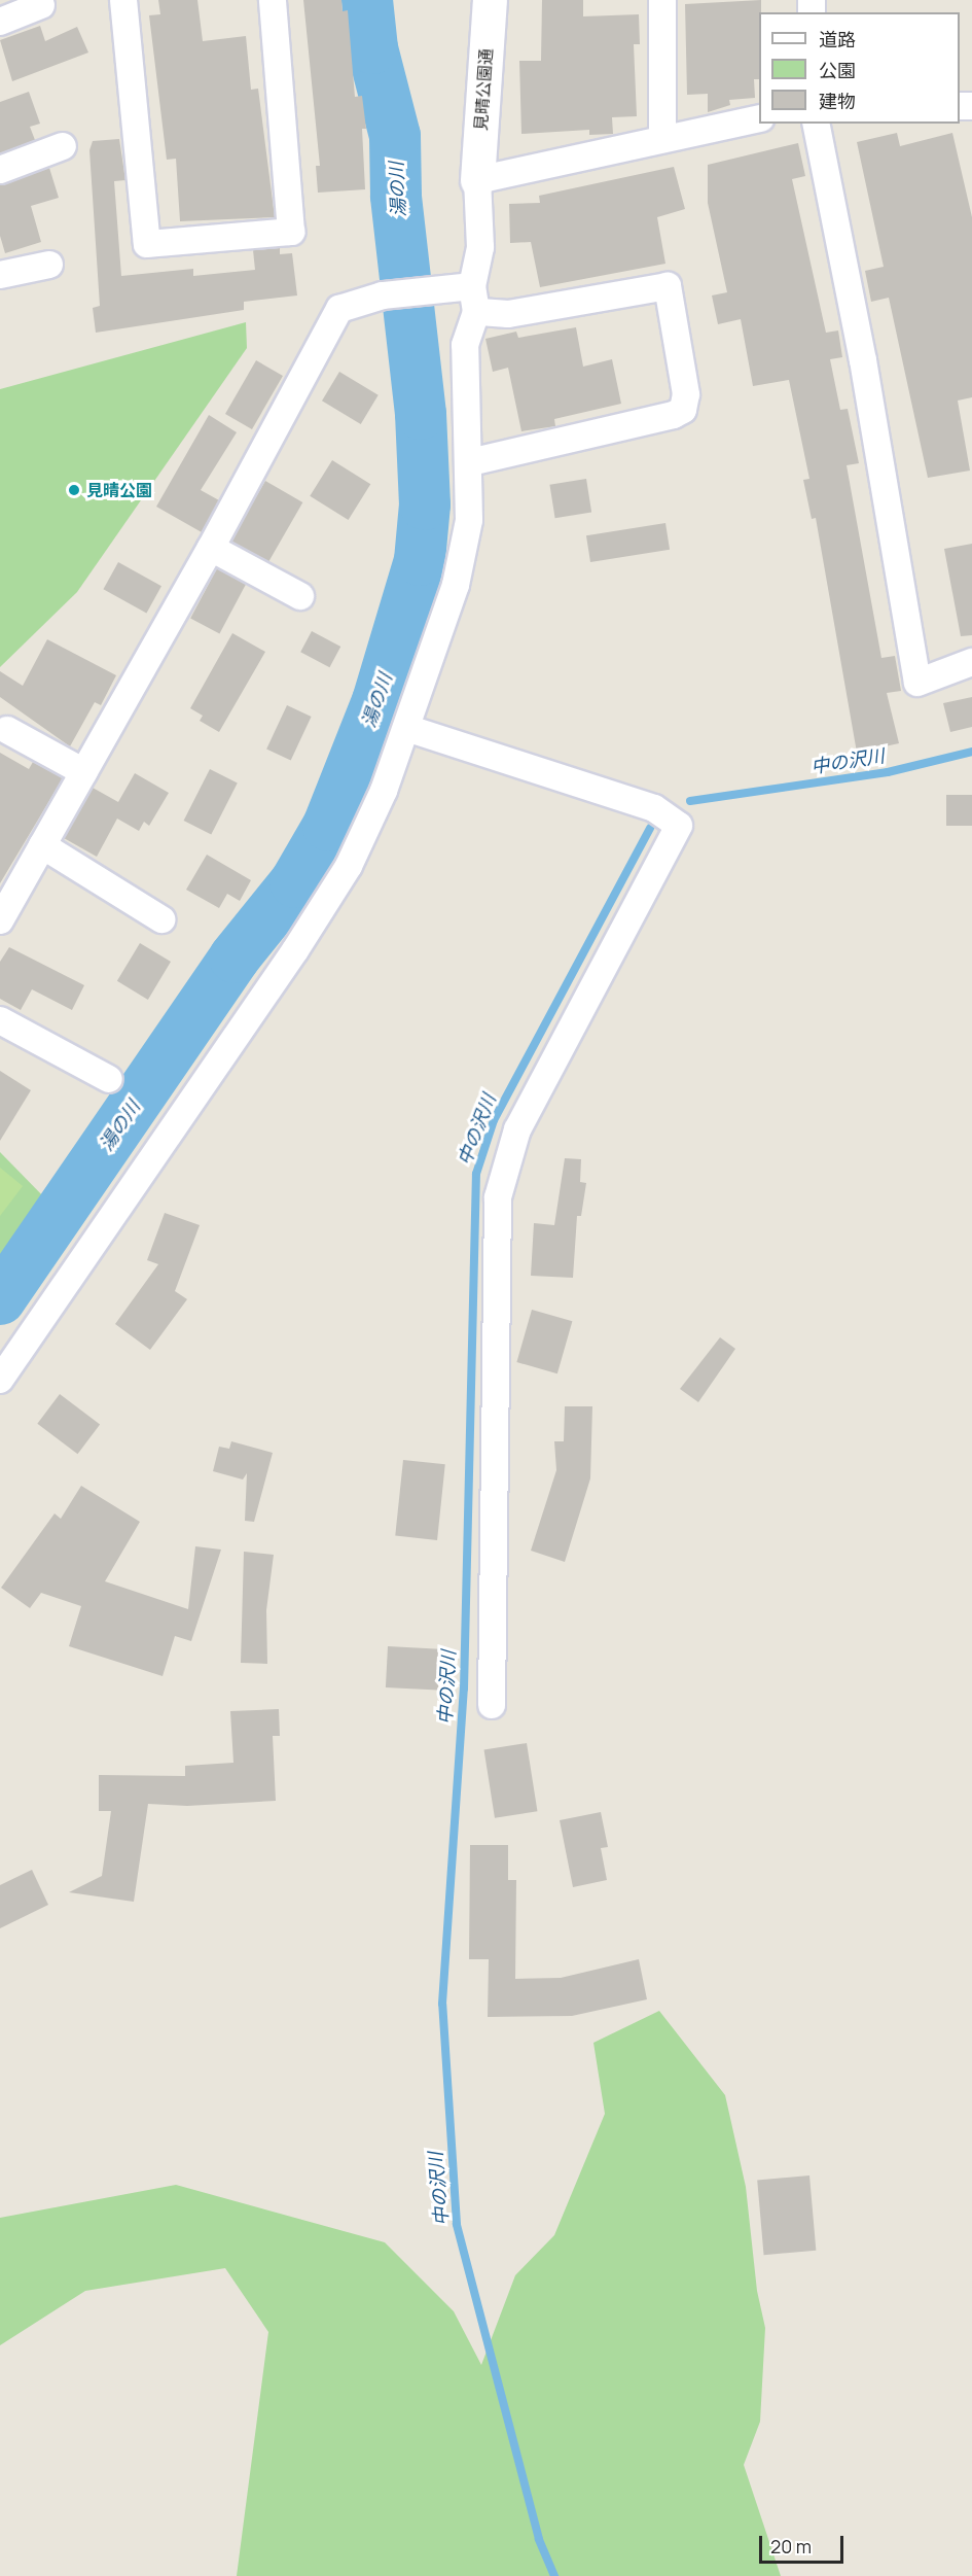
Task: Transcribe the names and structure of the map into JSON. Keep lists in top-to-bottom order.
{
  "streets": {
    "street": ["見晴公園通"]
  },
  "water": ["湯の川", "中の沢川"],
  "places": ["見晴公園"],
  "legend": ["道路", "公園", "建物"],
  "scale_bar": "20 m"
}
